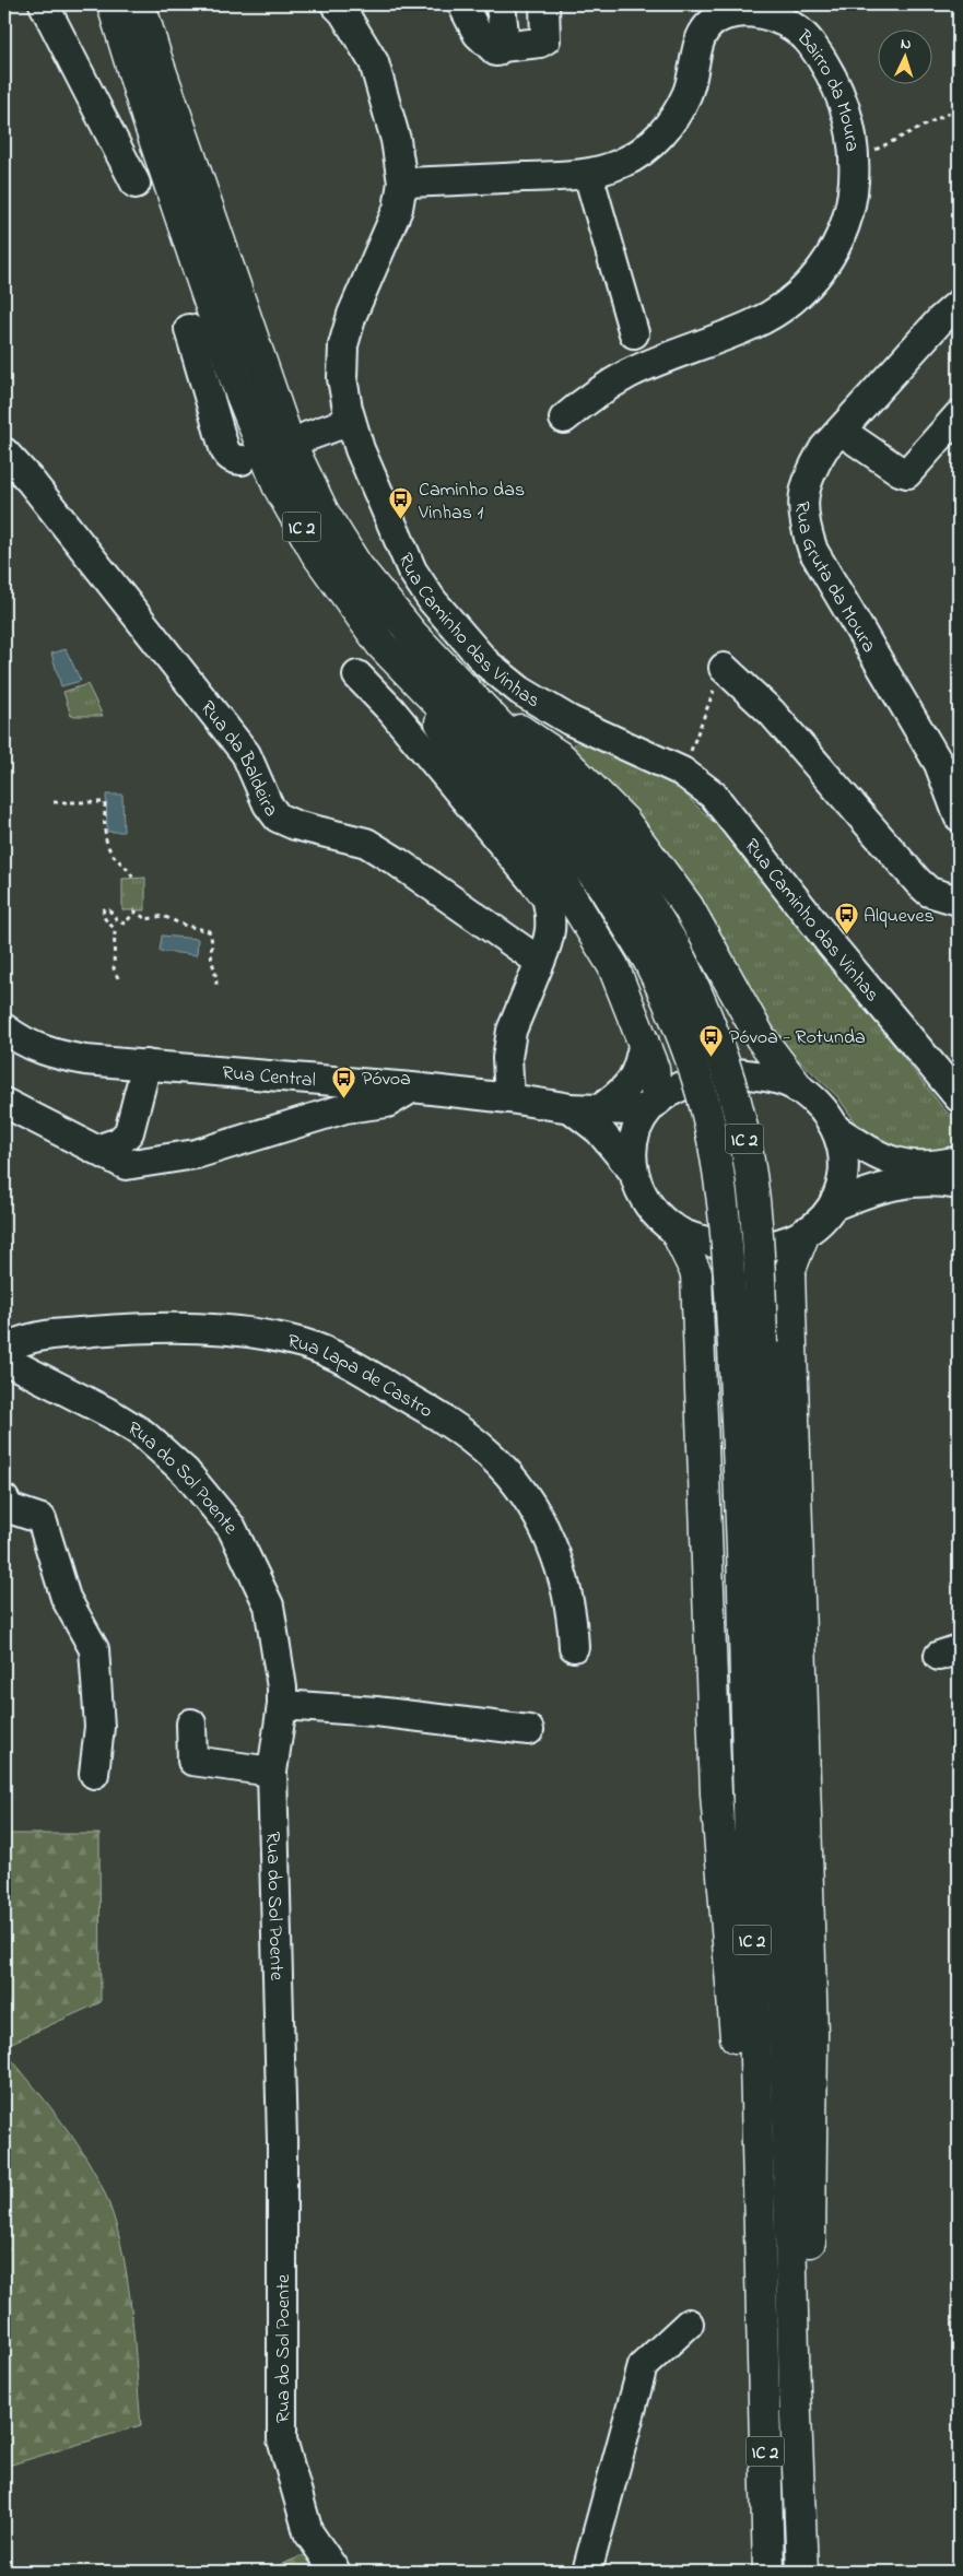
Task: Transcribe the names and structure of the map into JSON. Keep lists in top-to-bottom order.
{
  "streets": {
    "highway": ["IC 2"],
    "street": [
      "Bairro da Moura",
      "Rua Gruta da Moura",
      "Rua Caminho das Vinhas",
      "Rua da Baldeira",
      "Rua Central",
      "Rua Lapa de Castro",
      "Rua do Sol Poente"
    ]
  },
  "crossings": [
    ["Bairro da Moura", "Rua Caminho das Vinhas"]
  ],
  "places": {
    "bus stop": [
      "Caminho das Vinhas 1",
      "Alqueves",
      "Póvoa - Rotunda",
      "Póvoa"
    ]
  },
  "north": "top"
}
